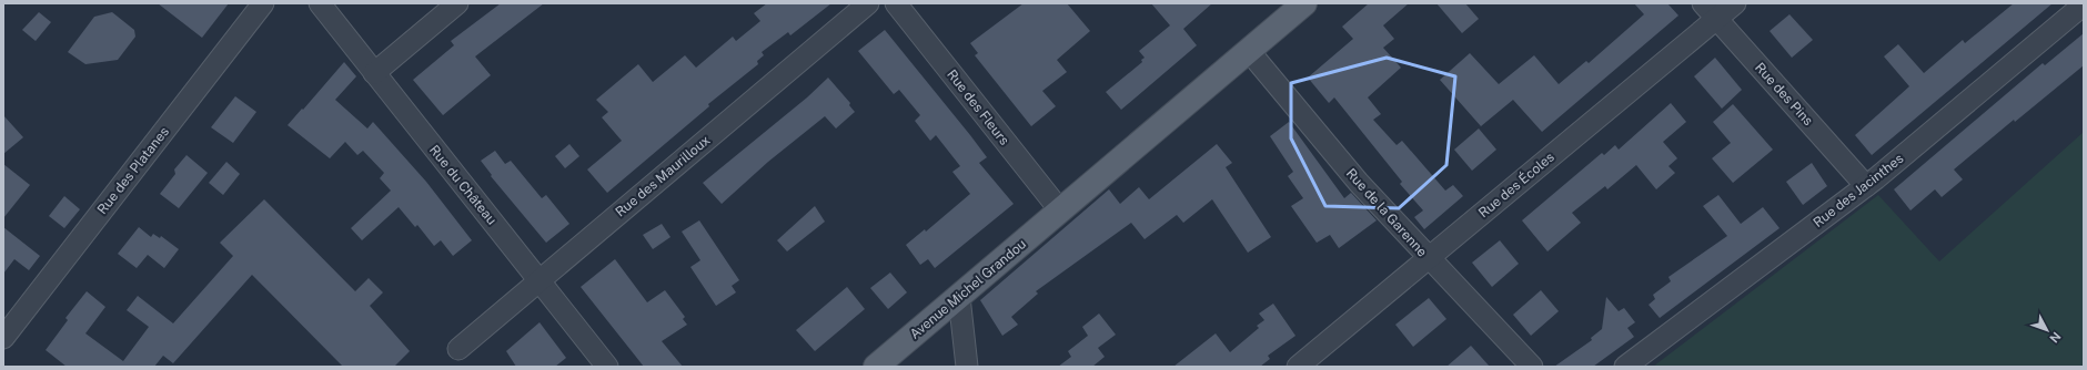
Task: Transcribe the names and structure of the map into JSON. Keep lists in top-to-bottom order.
{
  "streets": {
    "main road": ["Avenue Michel Grandou"],
    "street": [
      "Rue des Pins",
      "Rue des Fleurs",
      "Rue des Platanes",
      "Rue des Maurilloux",
      "Rue du Château",
      "Rue des Écoles",
      "Rue des Jacinthes",
      "Rue de la Garenne"
    ]
  },
  "crossings": [
    ["Rue des Pins", "Rue des Écoles"],
    ["Rue des Pins", "Rue des Jacinthes"],
    ["Rue des Fleurs", "Avenue Michel Grandou"],
    ["Rue des Maurilloux", "Rue du Château"],
    ["Rue des Écoles", "Rue de la Garenne"],
    ["Rue de la Garenne", "Avenue Michel Grandou"]
  ],
  "north": "bottom right"
}
